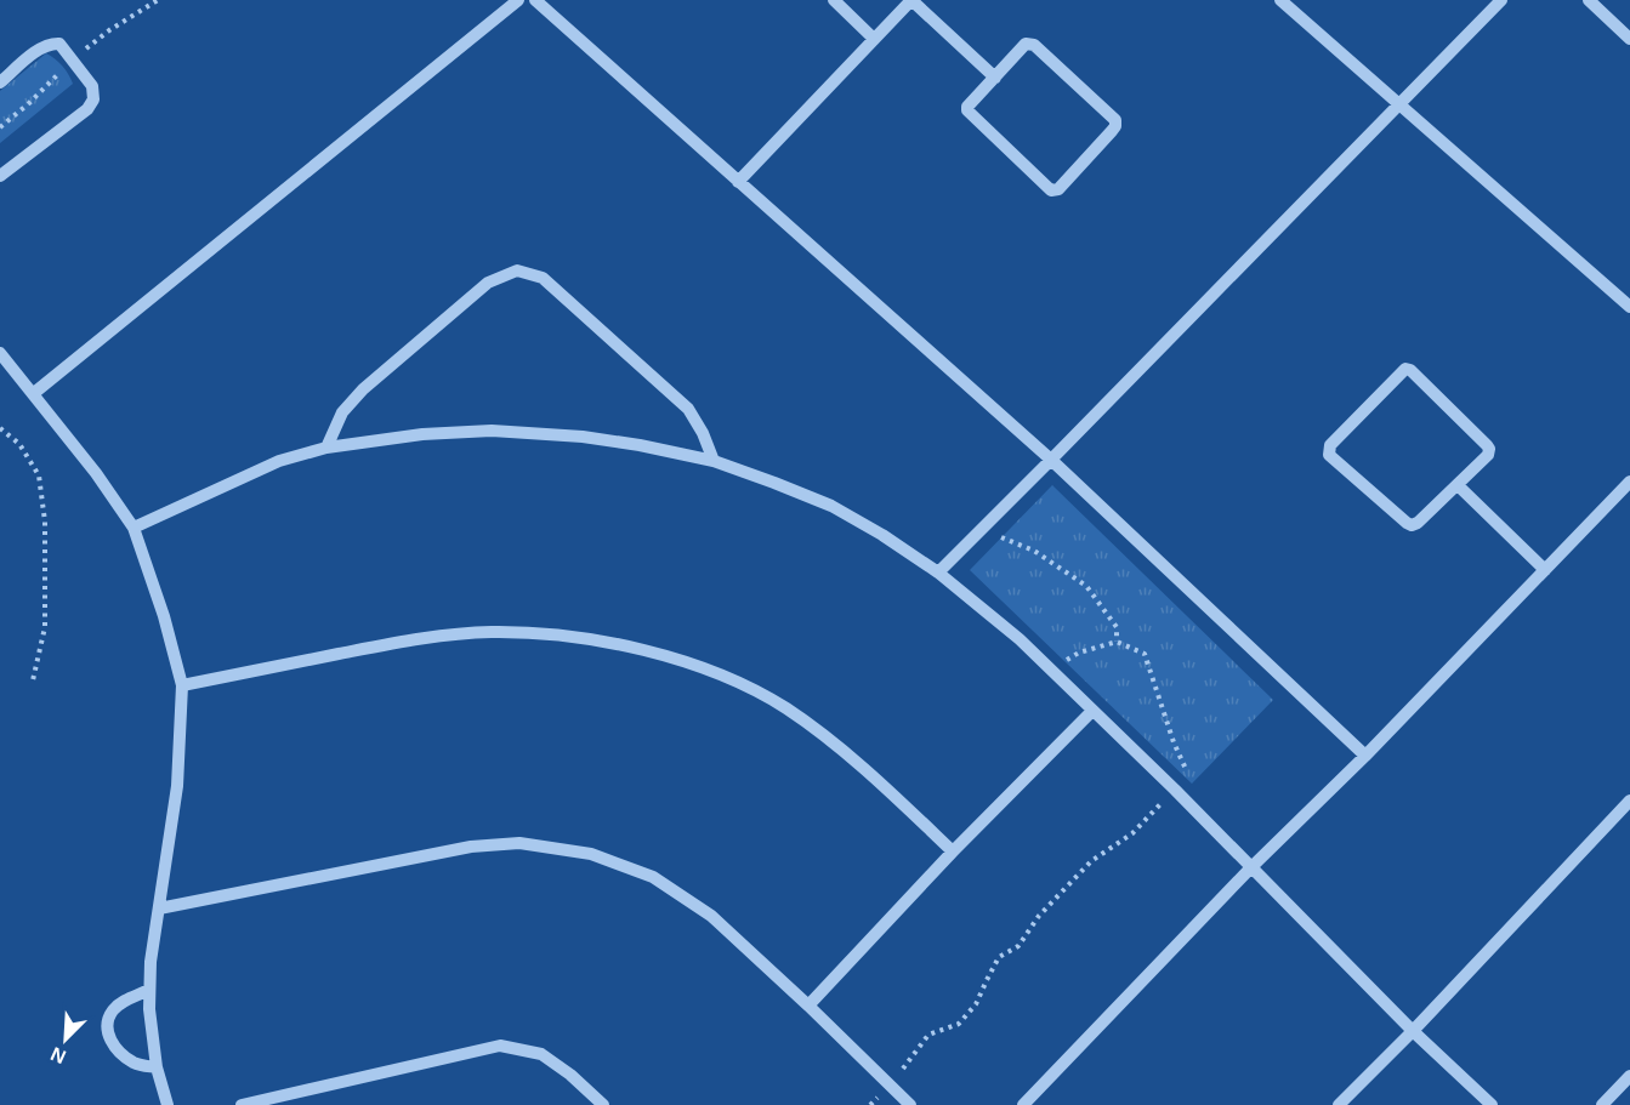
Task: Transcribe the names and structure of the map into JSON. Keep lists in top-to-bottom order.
{
  "north": "bottom left"
}
